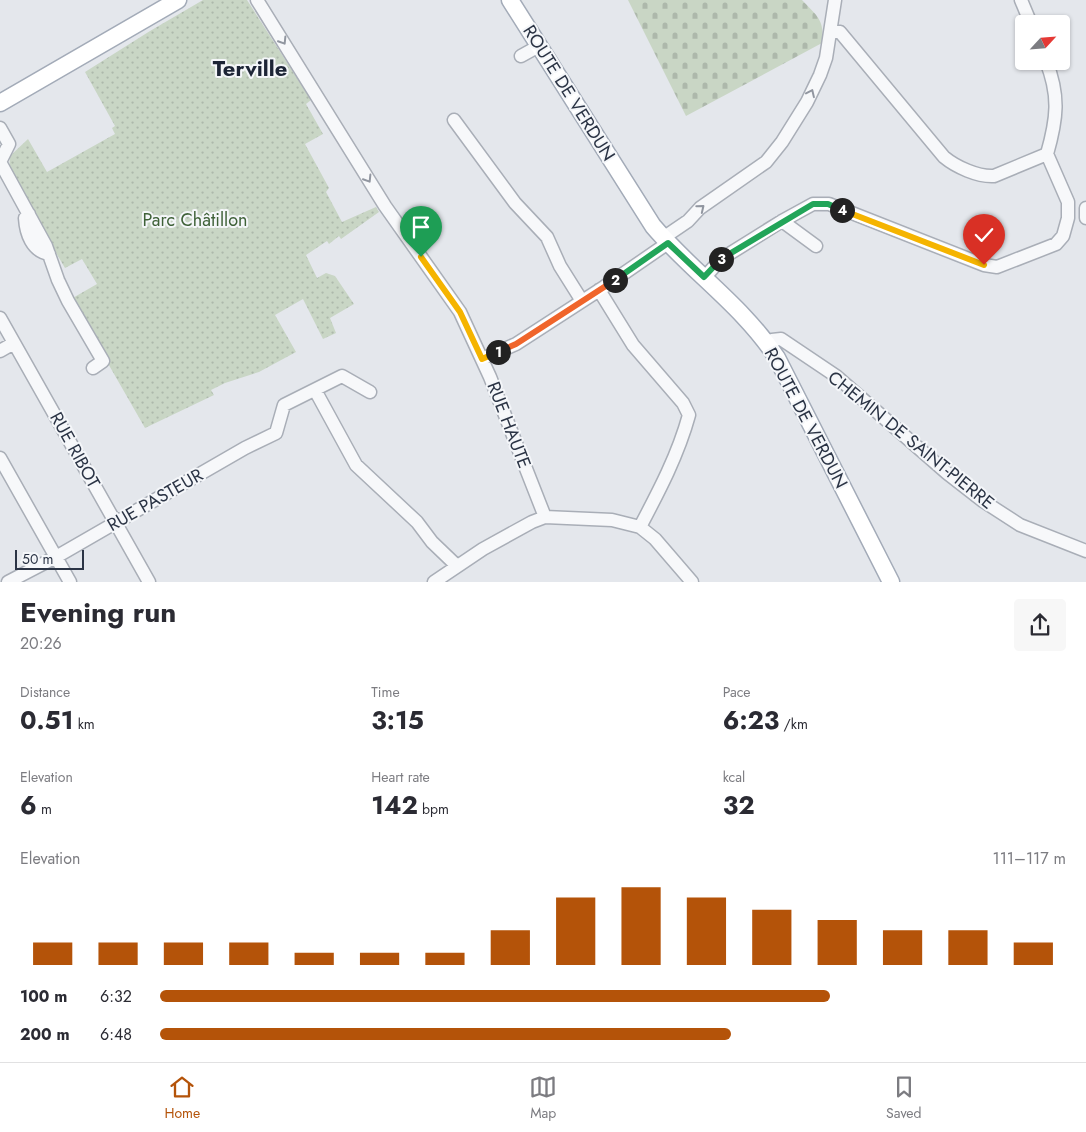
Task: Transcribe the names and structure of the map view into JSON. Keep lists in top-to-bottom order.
{
  "streets": {
    "main road": ["ROUTE DE VERDUN"],
    "street": [
      "RUE HAUTE",
      "CHEMIN DE SAINT-PIERRE",
      "RUE RIBOT",
      "RUE PASTEUR"
    ]
  },
  "crossings": [
    ["ROUTE DE VERDUN", "CHEMIN DE SAINT-PIERRE"],
    ["RUE RIBOT", "RUE PASTEUR"]
  ],
  "districts": ["Terville"],
  "parks": ["Parc Châtillon"],
  "scale_bar": "50 m",
  "north": "top right",
  "page": {
    "pins": [
      "4",
      "3",
      "2",
      "1"
    ],
    "scale": "50 m",
    "heading": ["Evening run", "20:26"],
    "stats": [
      ["Distance", "0.51 km"],
      ["Time", "3:15"],
      ["Pace", "6:23 /km"],
      ["Elevation", "6 m"],
      ["Heart rate", "142 bpm"],
      ["kcal", "32"]
    ],
    "chart": ["Elevation", "111–117 m"],
    "list": [
      {
        "name": "100 m",
        "note": "6:32"
      },
      {
        "name": "200 m",
        "note": "6:48"
      }
    ],
    "tabs": ["Home", "Map", "Saved"]
  }
}
